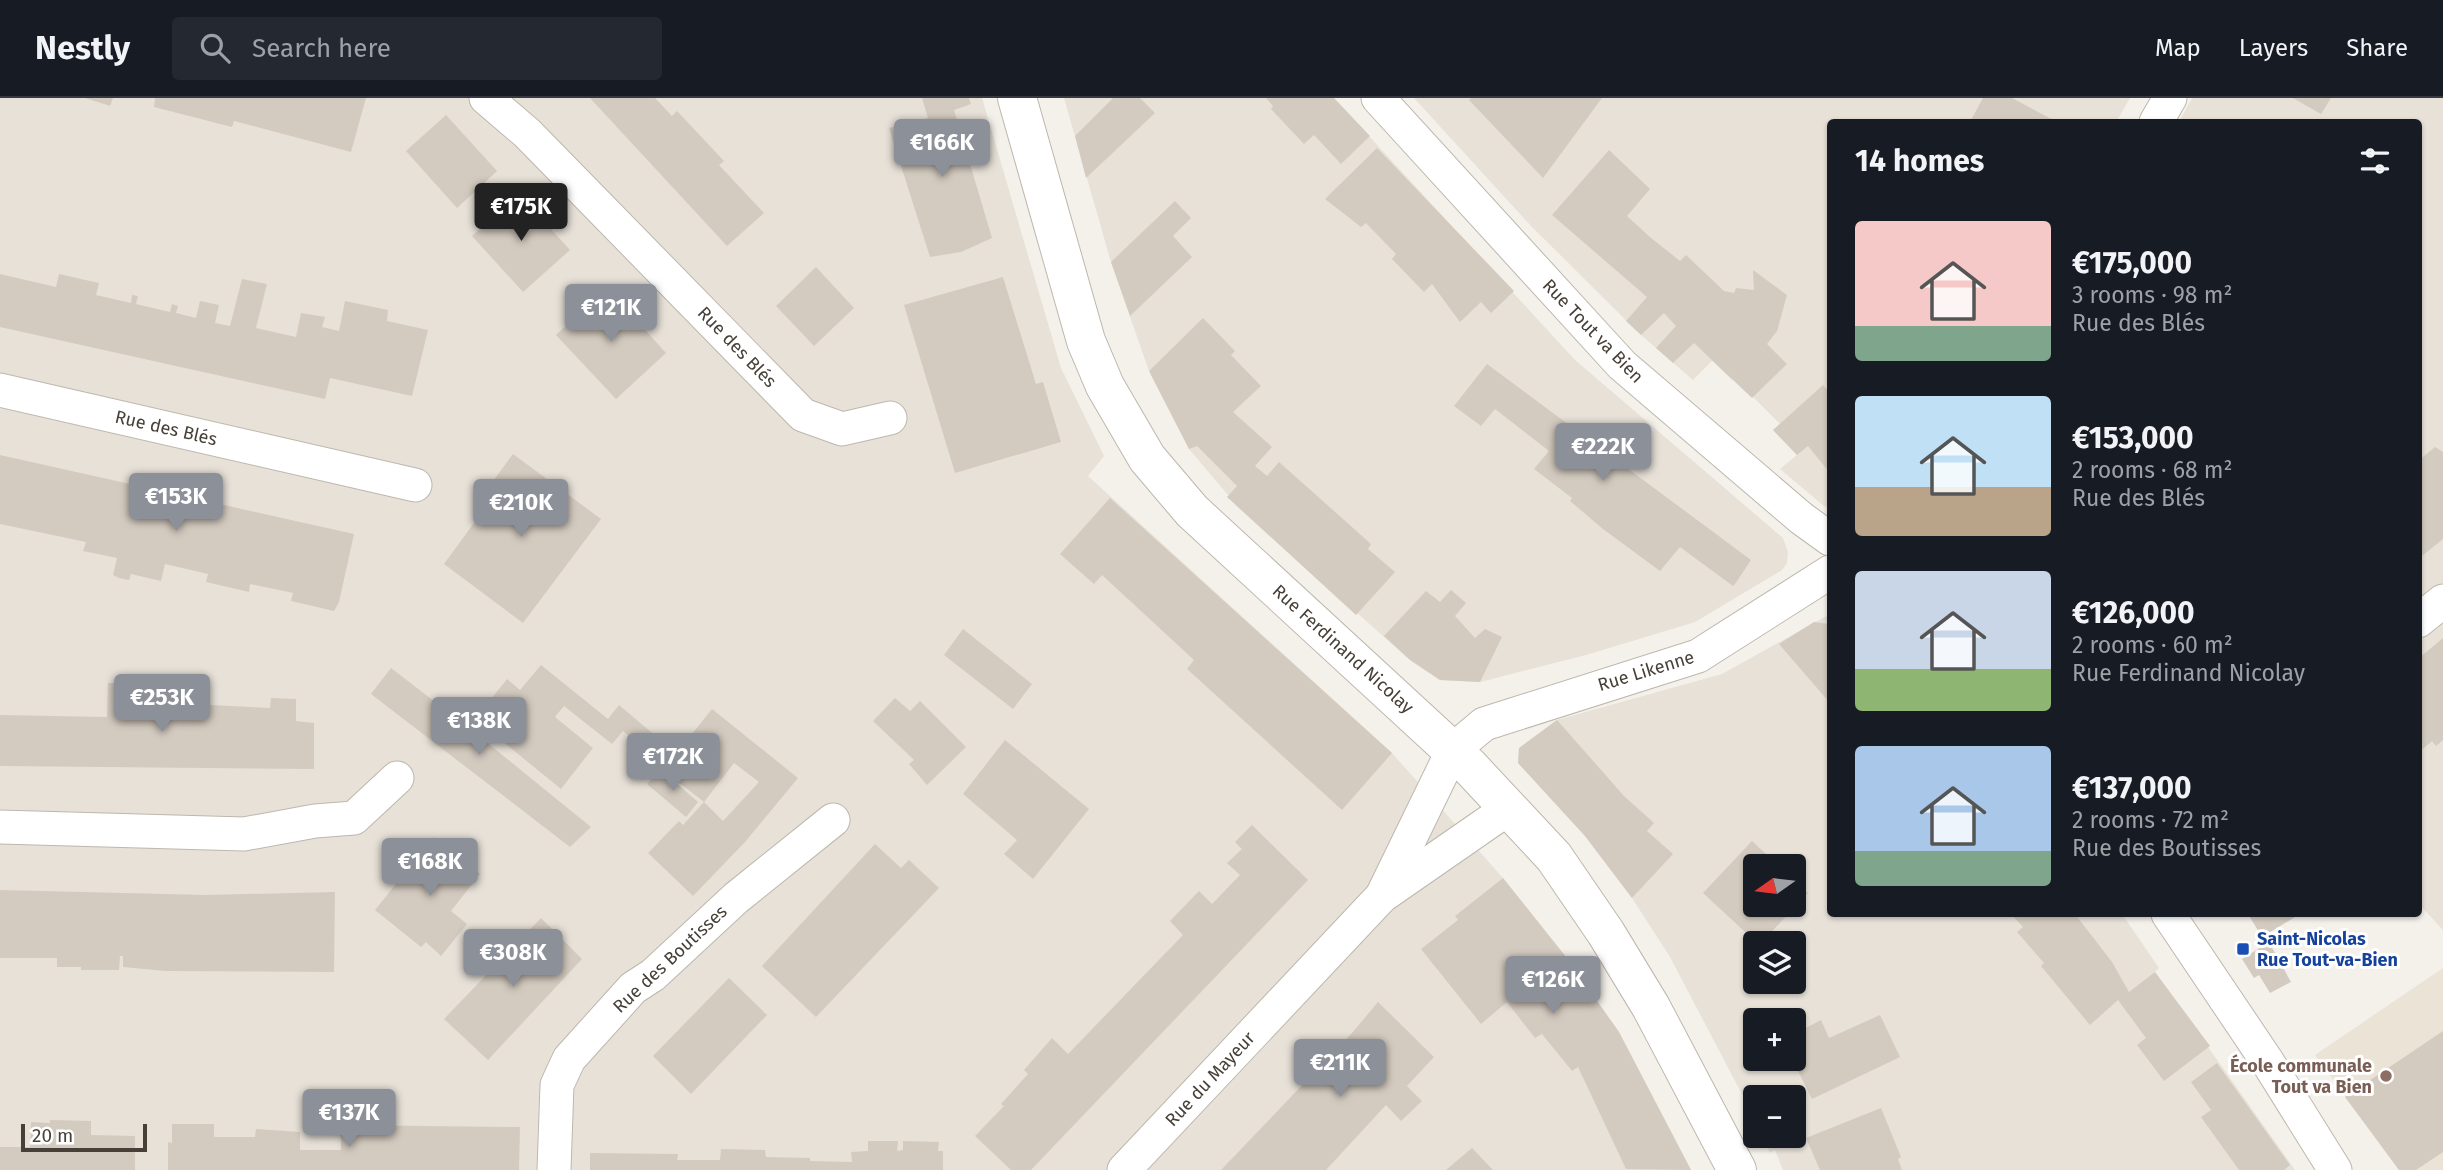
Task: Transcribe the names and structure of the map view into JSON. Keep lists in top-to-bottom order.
{
  "streets": {
    "street": [
      "Rue Tout va Bien",
      "Rue des Blés",
      "Rue Ferdinand Nicolay",
      "Rue Likenne",
      "Rue des Boutisses",
      "Rue du Mayeur"
    ]
  },
  "crossings": [
    ["Rue Ferdinand Nicolay", "Rue Likenne"],
    ["Rue Ferdinand Nicolay", "Rue du Mayeur"],
    ["Rue Likenne", "Rue du Mayeur"]
  ],
  "places": {
    "transit": ["Saint-Nicolas Rue Tout-va-Bien"],
    "other": ["École communale Tout va Bien"]
  },
  "scale_bar": "20 m",
  "north": "left",
  "page": {
    "header": "Nestly",
    "search": "Search here",
    "nav": ["Map", "Layers", "Share"],
    "price": [
      "€166K",
      "€175K",
      "€121K",
      "€222K",
      "€153K",
      "€210K",
      "€253K",
      "€138K",
      "€172K",
      "€168K",
      "€308K",
      "€126K",
      "€211K",
      "€137K"
    ],
    "heading": "14 homes",
    "list": [
      {
        "name": "€175,000",
        "note": "3 rooms · 98 m² · Rue des Blés"
      },
      {
        "name": "€153,000",
        "note": "2 rooms · 68 m² · Rue des Blés"
      },
      {
        "name": "€126,000",
        "note": "2 rooms · 60 m² · Rue Ferdinand Nicolay"
      },
      {
        "name": "€137,000",
        "note": "2 rooms · 72 m² · Rue des Boutisses"
      }
    ],
    "map_buttons": ["+", "−"],
    "scale": "20 m"
  }
}
